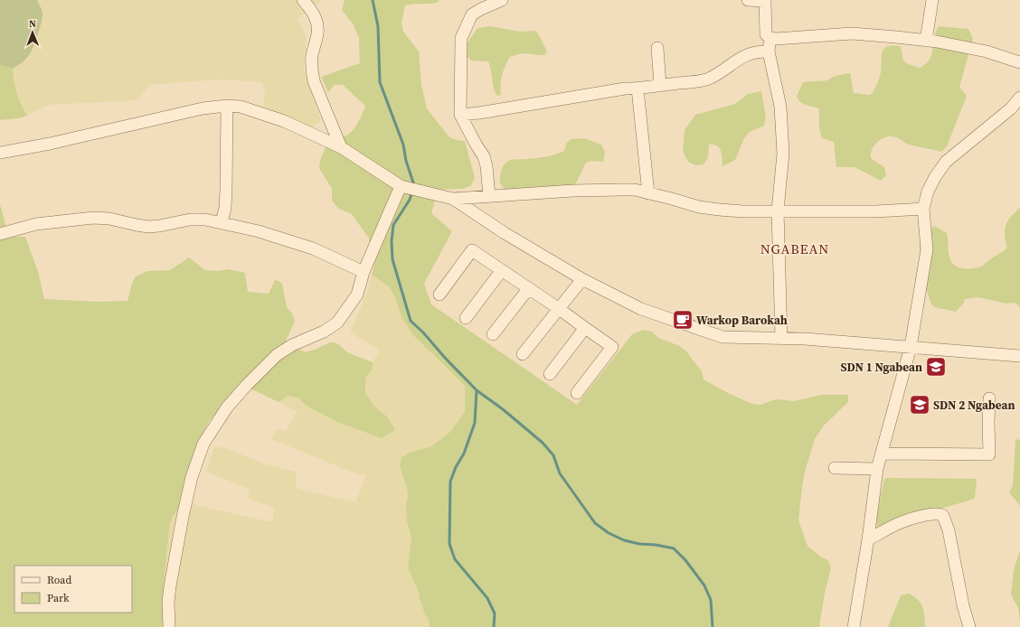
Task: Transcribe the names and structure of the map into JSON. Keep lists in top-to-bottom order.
{
  "districts": ["NGABEAN"],
  "places": {
    "cafe": ["Warkop Barokah"],
    "school or university": ["SDN 1 Ngabean", "SDN 2 Ngabean"]
  },
  "legend": ["Road", "Park"],
  "north": "top"
}
